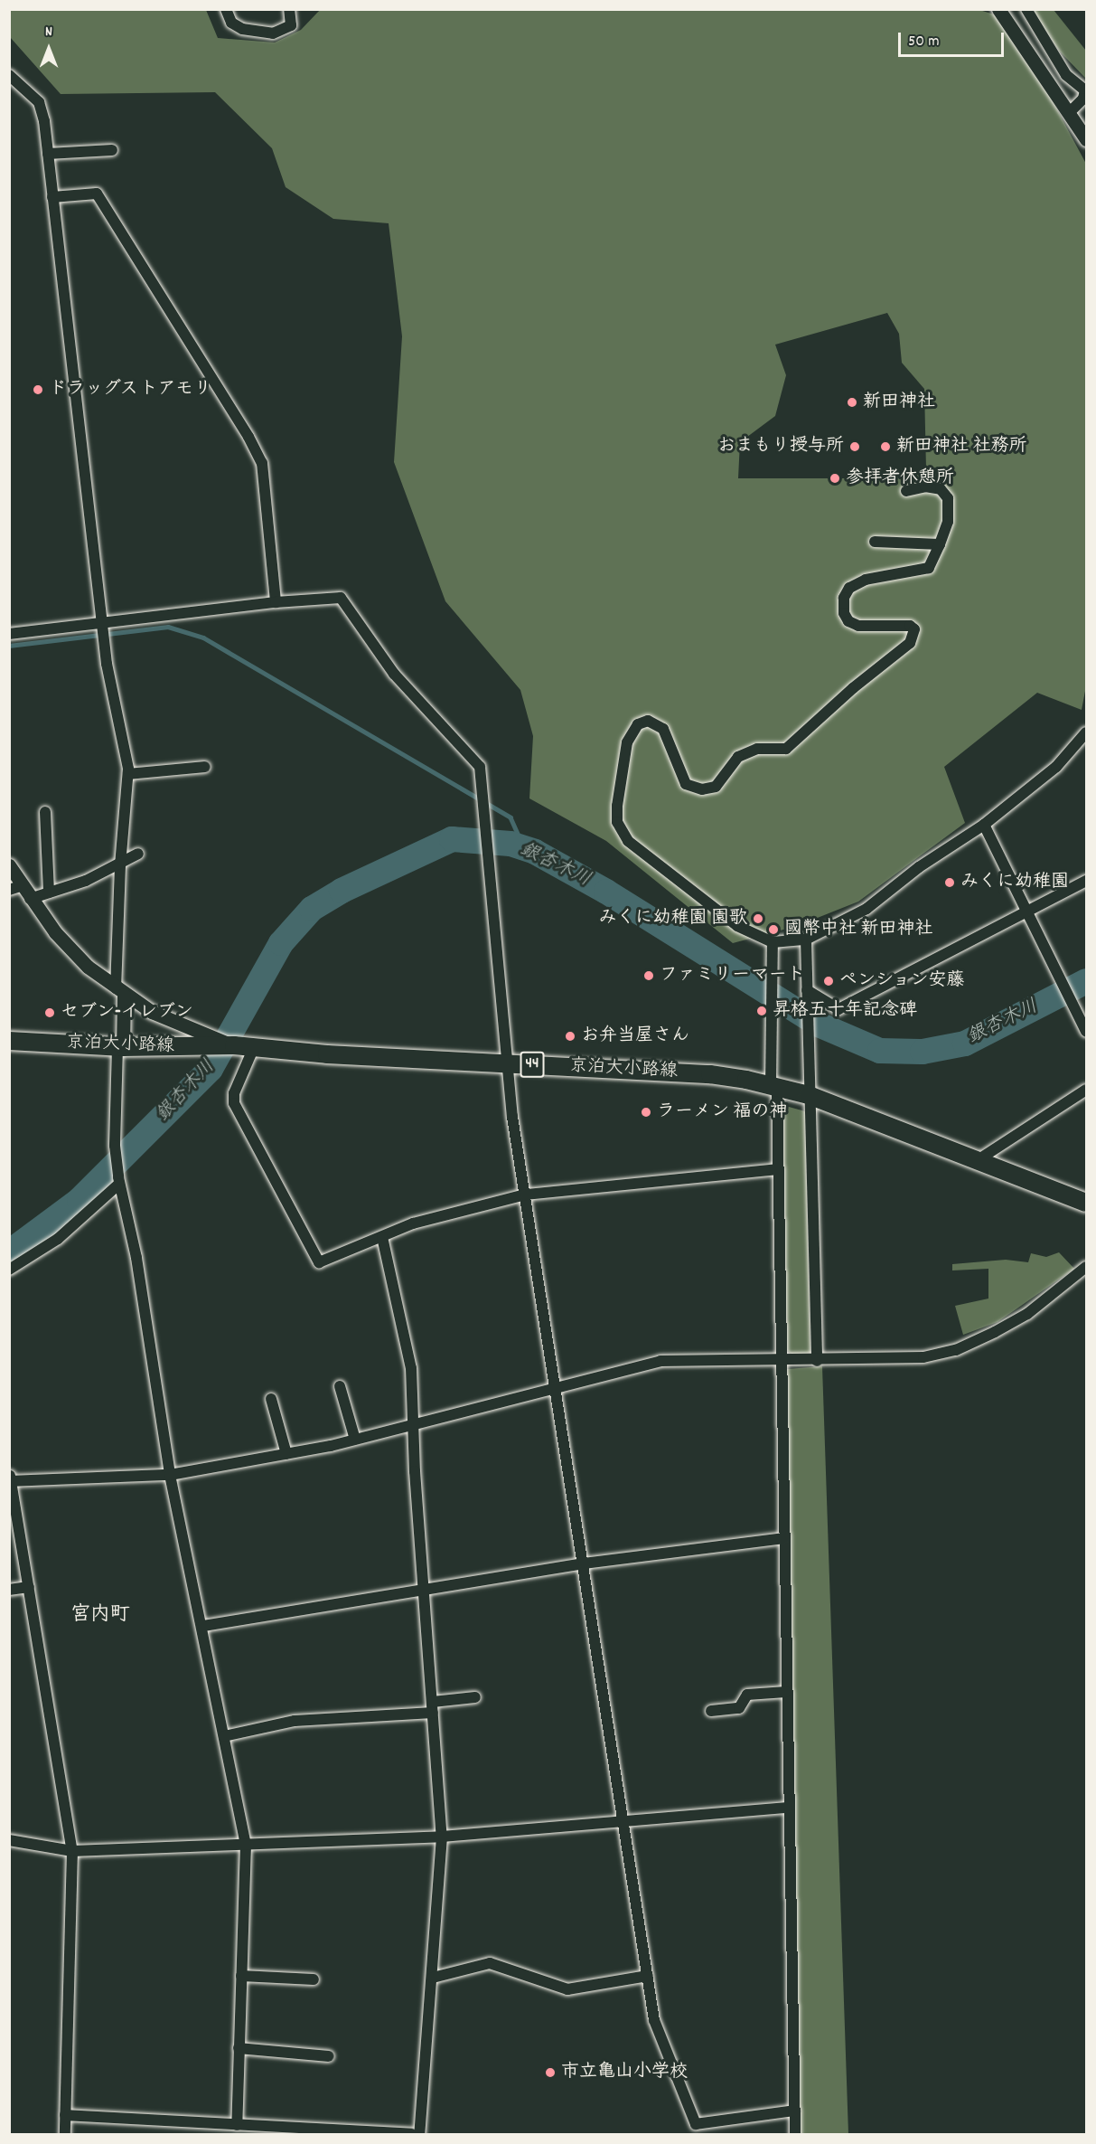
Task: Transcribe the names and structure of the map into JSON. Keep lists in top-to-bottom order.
{
  "streets": {
    "main road": ["京泊大小路線", "44"]
  },
  "districts": ["宮内町"],
  "water": ["銀杏木川"],
  "places": [
    "ドラッグストアモリ",
    "新田神社",
    "おまもり授与所",
    "新田神社 社務所",
    "参拝者休憩所",
    "みくに幼稚園",
    "みくに幼稚園 園歌",
    "國幣中社 新田神社",
    "ファミリーマート",
    "ペンション安藤",
    "昇格五十年記念碑",
    "セブン-イレブン",
    "お弁当屋さん",
    "ラーメン 福の神",
    "市立亀山小学校"
  ],
  "scale_bar": "50 m",
  "north": "top"
}
